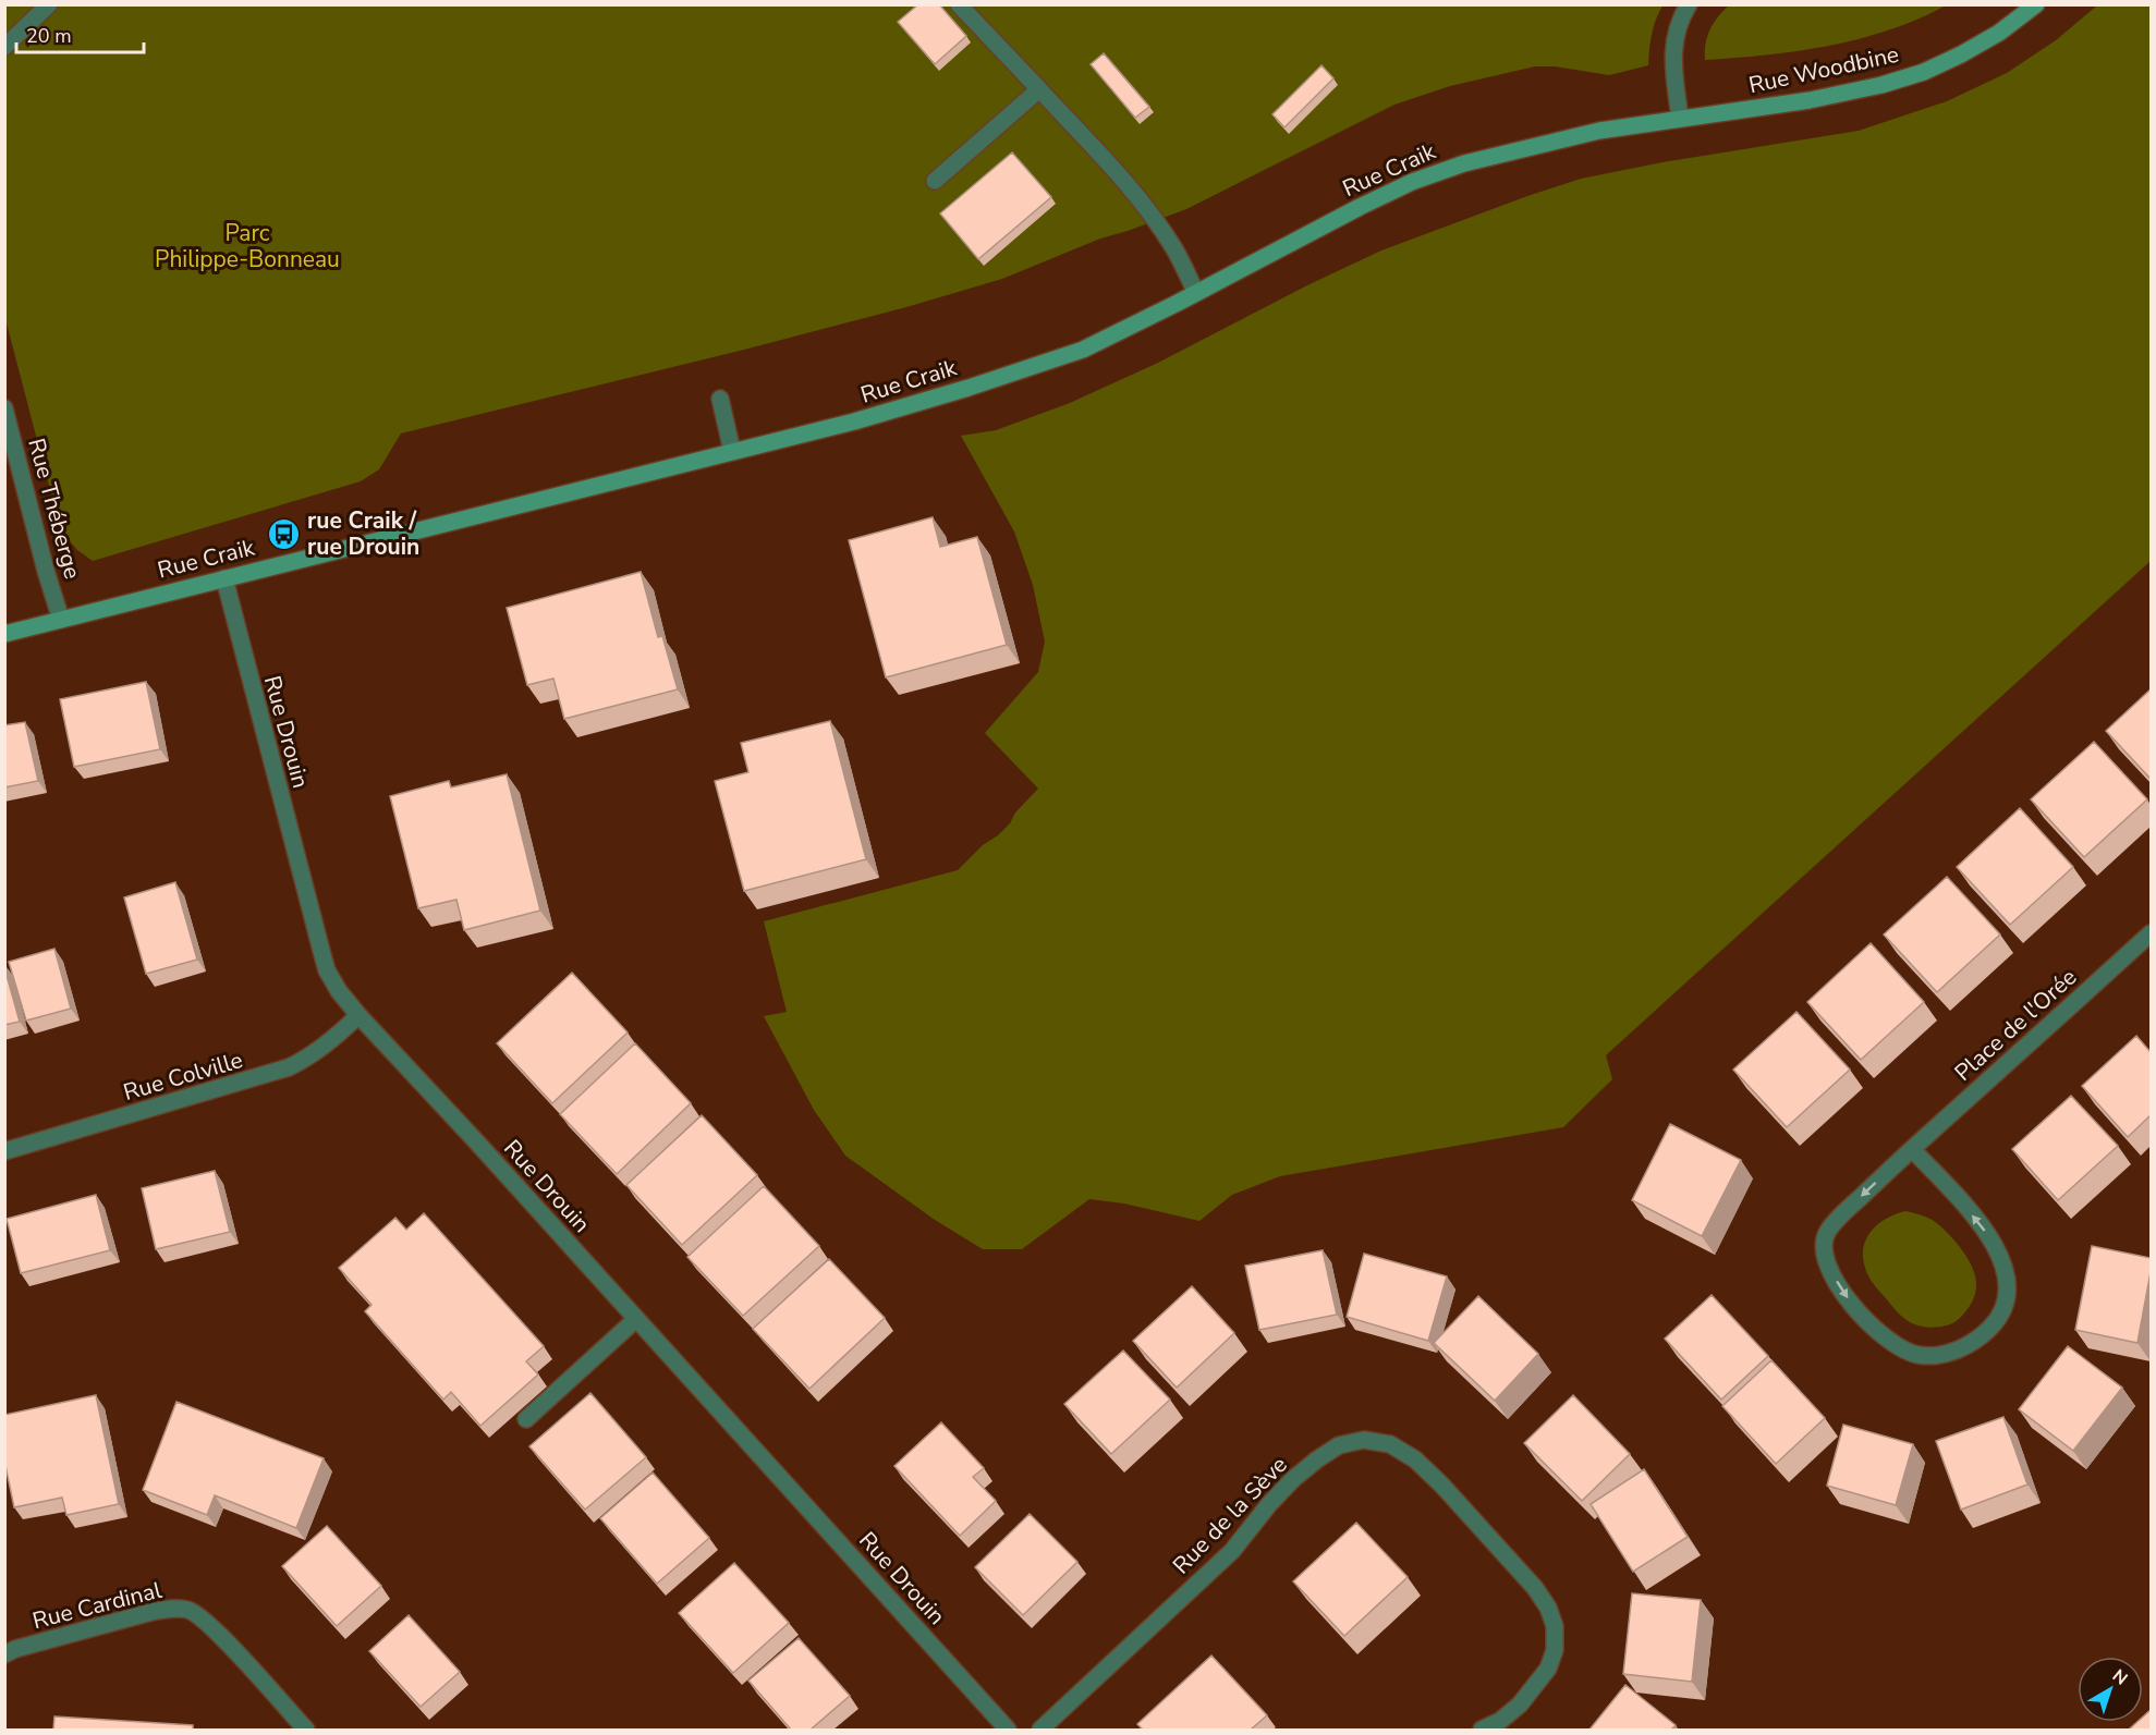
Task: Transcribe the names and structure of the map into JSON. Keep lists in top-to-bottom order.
{
  "streets": {
    "street": [
      "Rue Woodbine",
      "Rue Craik",
      "Rue Théberge",
      "Rue Drouin",
      "Place de l'Orée",
      "Rue Colville",
      "Rue de la Sève",
      "Rue Cardinal"
    ]
  },
  "crossings": [
    ["Rue Woodbine", "Rue Craik"],
    ["Rue Craik", "Rue Théberge"],
    ["Rue Craik", "Rue Drouin"],
    ["Rue Drouin", "Rue Colville"]
  ],
  "parks": ["Parc Philippe-Bonneau"],
  "places": {
    "bus stop": ["rue Craik / rue Drouin"]
  },
  "scale_bar": "20 m",
  "north": "top right"
}
